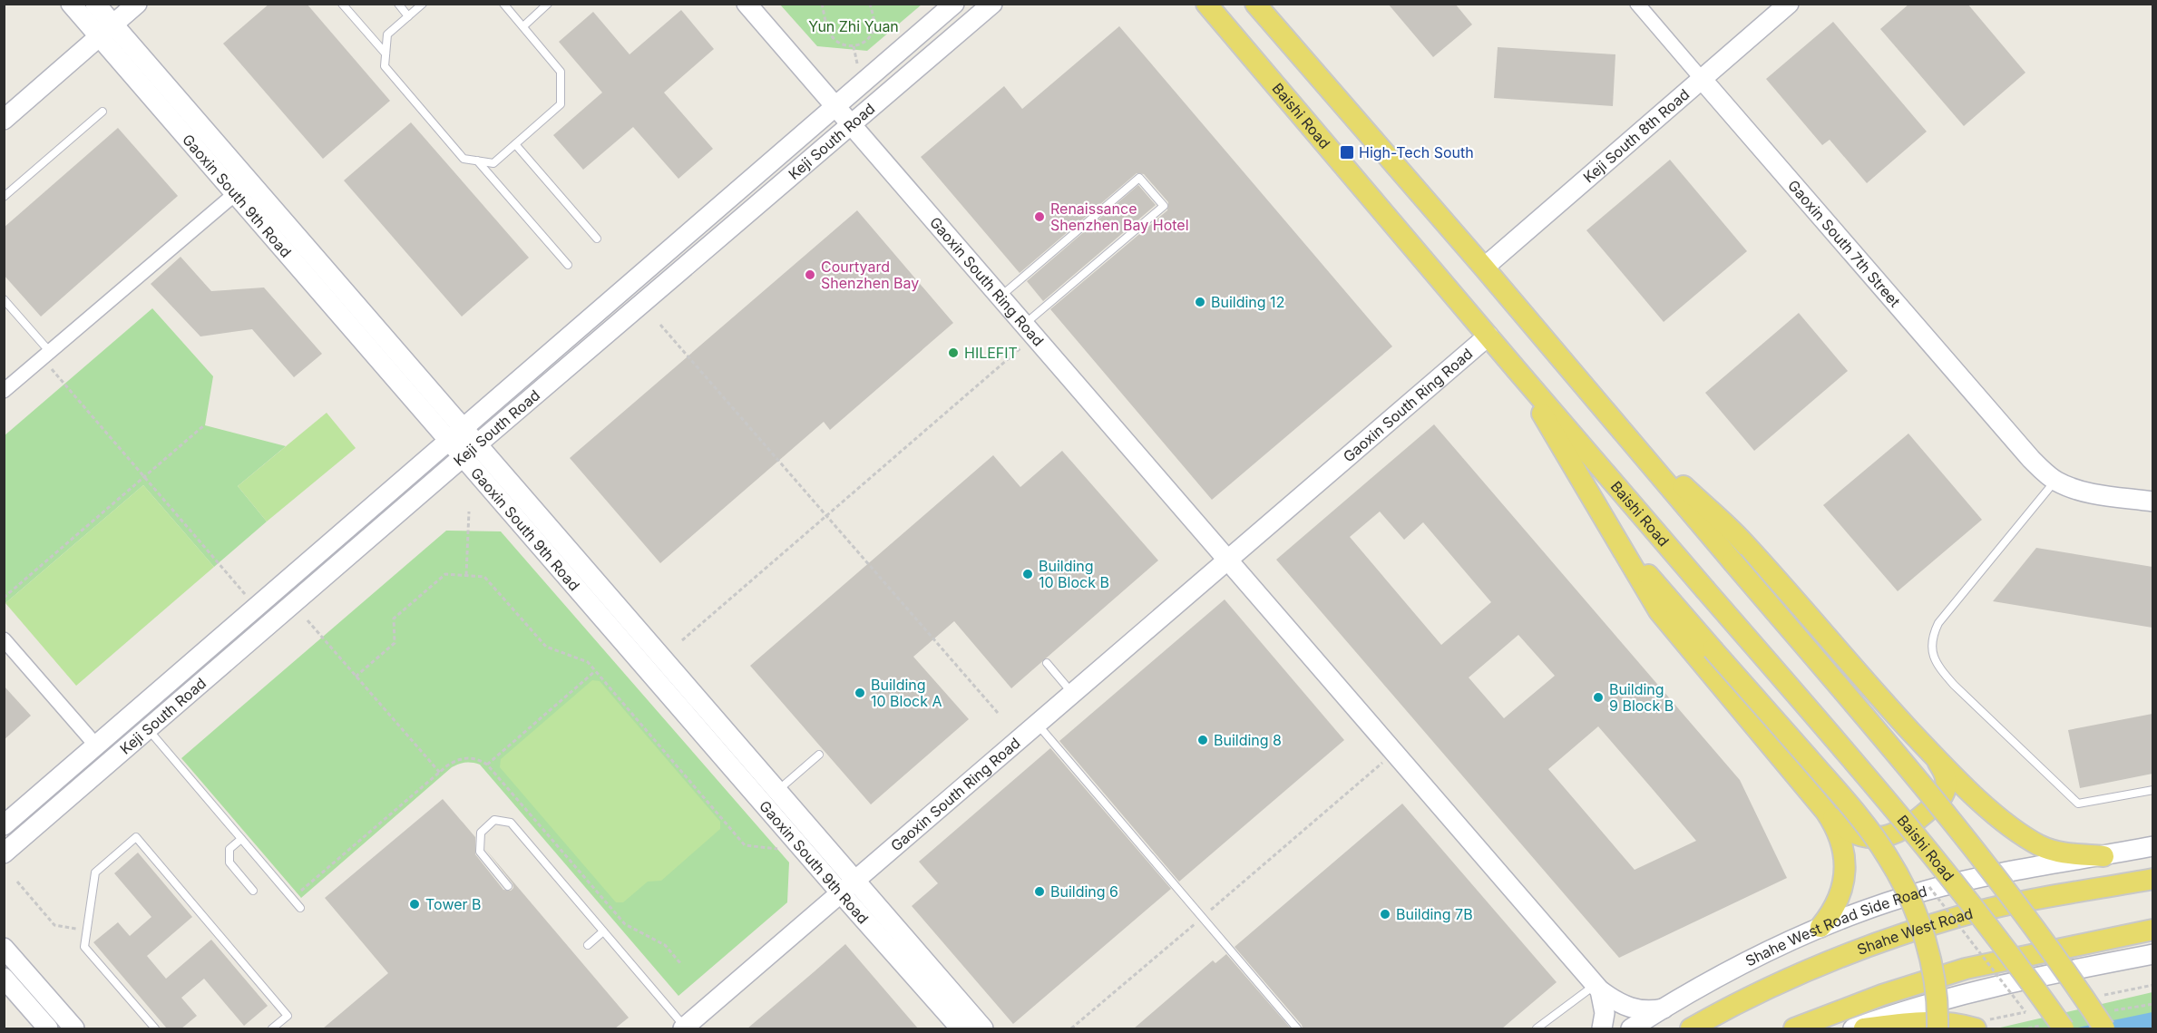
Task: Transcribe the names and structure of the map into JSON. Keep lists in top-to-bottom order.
{
  "streets": {
    "main road": ["Baishi Road", "Shahe West Road"],
    "street": [
      "Keji South 8th Road",
      "Keji South Road",
      "Gaoxin South 9th Road",
      "Gaoxin South 7th Street",
      "Gaoxin South Ring Road",
      "Shahe West Road Side Road"
    ]
  },
  "crossings": [
    ["Baishi Road", "Gaoxin South Ring Road"],
    ["Keji South 8th Road", "Gaoxin South 7th Street"],
    ["Keji South Road", "Gaoxin South 9th Road"],
    ["Keji South Road", "Gaoxin South Ring Road"],
    ["Gaoxin South 9th Road", "Gaoxin South Ring Road"]
  ],
  "parks": ["Yun Zhi Yuan"],
  "places": {
    "transit": ["High-Tech South"],
    "other": [
      "Renaissance Shenzhen Bay Hotel",
      "Courtyard Shenzhen Bay",
      "Building 12",
      "HILEFIT",
      "Building 10 Block B",
      "Building 10 Block A",
      "Building 9 Block B",
      "Building 8",
      "Building 6",
      "Tower B",
      "Building 7B"
    ]
  }
}
